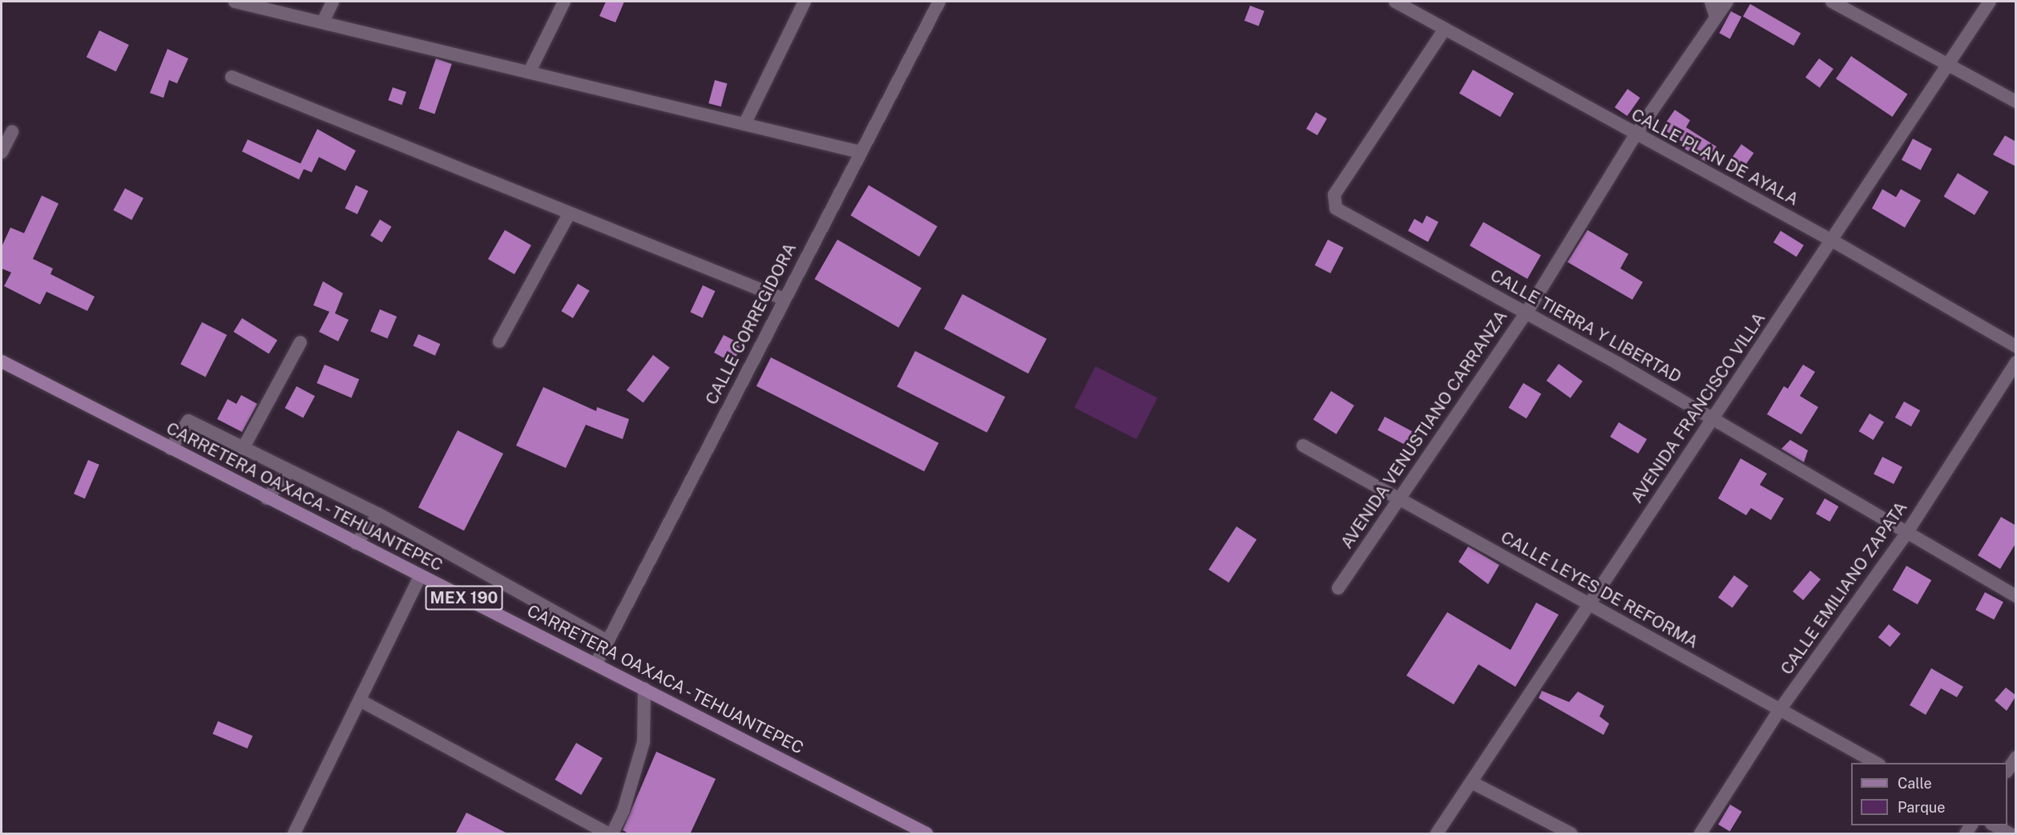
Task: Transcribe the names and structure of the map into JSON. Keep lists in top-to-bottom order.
{
  "streets": {
    "main road": ["CARRETERA OAXACA - TEHUANTEPEC", "MEX 190"],
    "street": [
      "CALLE PLAN DE AYALA",
      "CALLE CORREGIDORA",
      "CALLE TIERRA Y LIBERTAD",
      "AVENIDA FRANCISCO VILLA",
      "AVENIDA VENUSTIANO CARRANZA",
      "CALLE EMILIANO ZAPATA",
      "CALLE LEYES DE REFORMA"
    ]
  },
  "crossings": [
    ["CALLE PLAN DE AYALA", "CALLE TIERRA Y LIBERTAD"],
    ["CALLE PLAN DE AYALA", "AVENIDA FRANCISCO VILLA"],
    ["CALLE PLAN DE AYALA", "AVENIDA VENUSTIANO CARRANZA"],
    ["CALLE CORREGIDORA", "CARRETERA OAXACA - TEHUANTEPEC"],
    ["CALLE TIERRA Y LIBERTAD", "AVENIDA FRANCISCO VILLA"],
    ["CALLE TIERRA Y LIBERTAD", "AVENIDA VENUSTIANO CARRANZA"],
    ["CALLE TIERRA Y LIBERTAD", "CALLE EMILIANO ZAPATA"],
    ["AVENIDA FRANCISCO VILLA", "CALLE LEYES DE REFORMA"],
    ["AVENIDA VENUSTIANO CARRANZA", "CALLE LEYES DE REFORMA"],
    ["CALLE EMILIANO ZAPATA", "CALLE LEYES DE REFORMA"]
  ],
  "legend": ["Calle", "Parque"]
}
